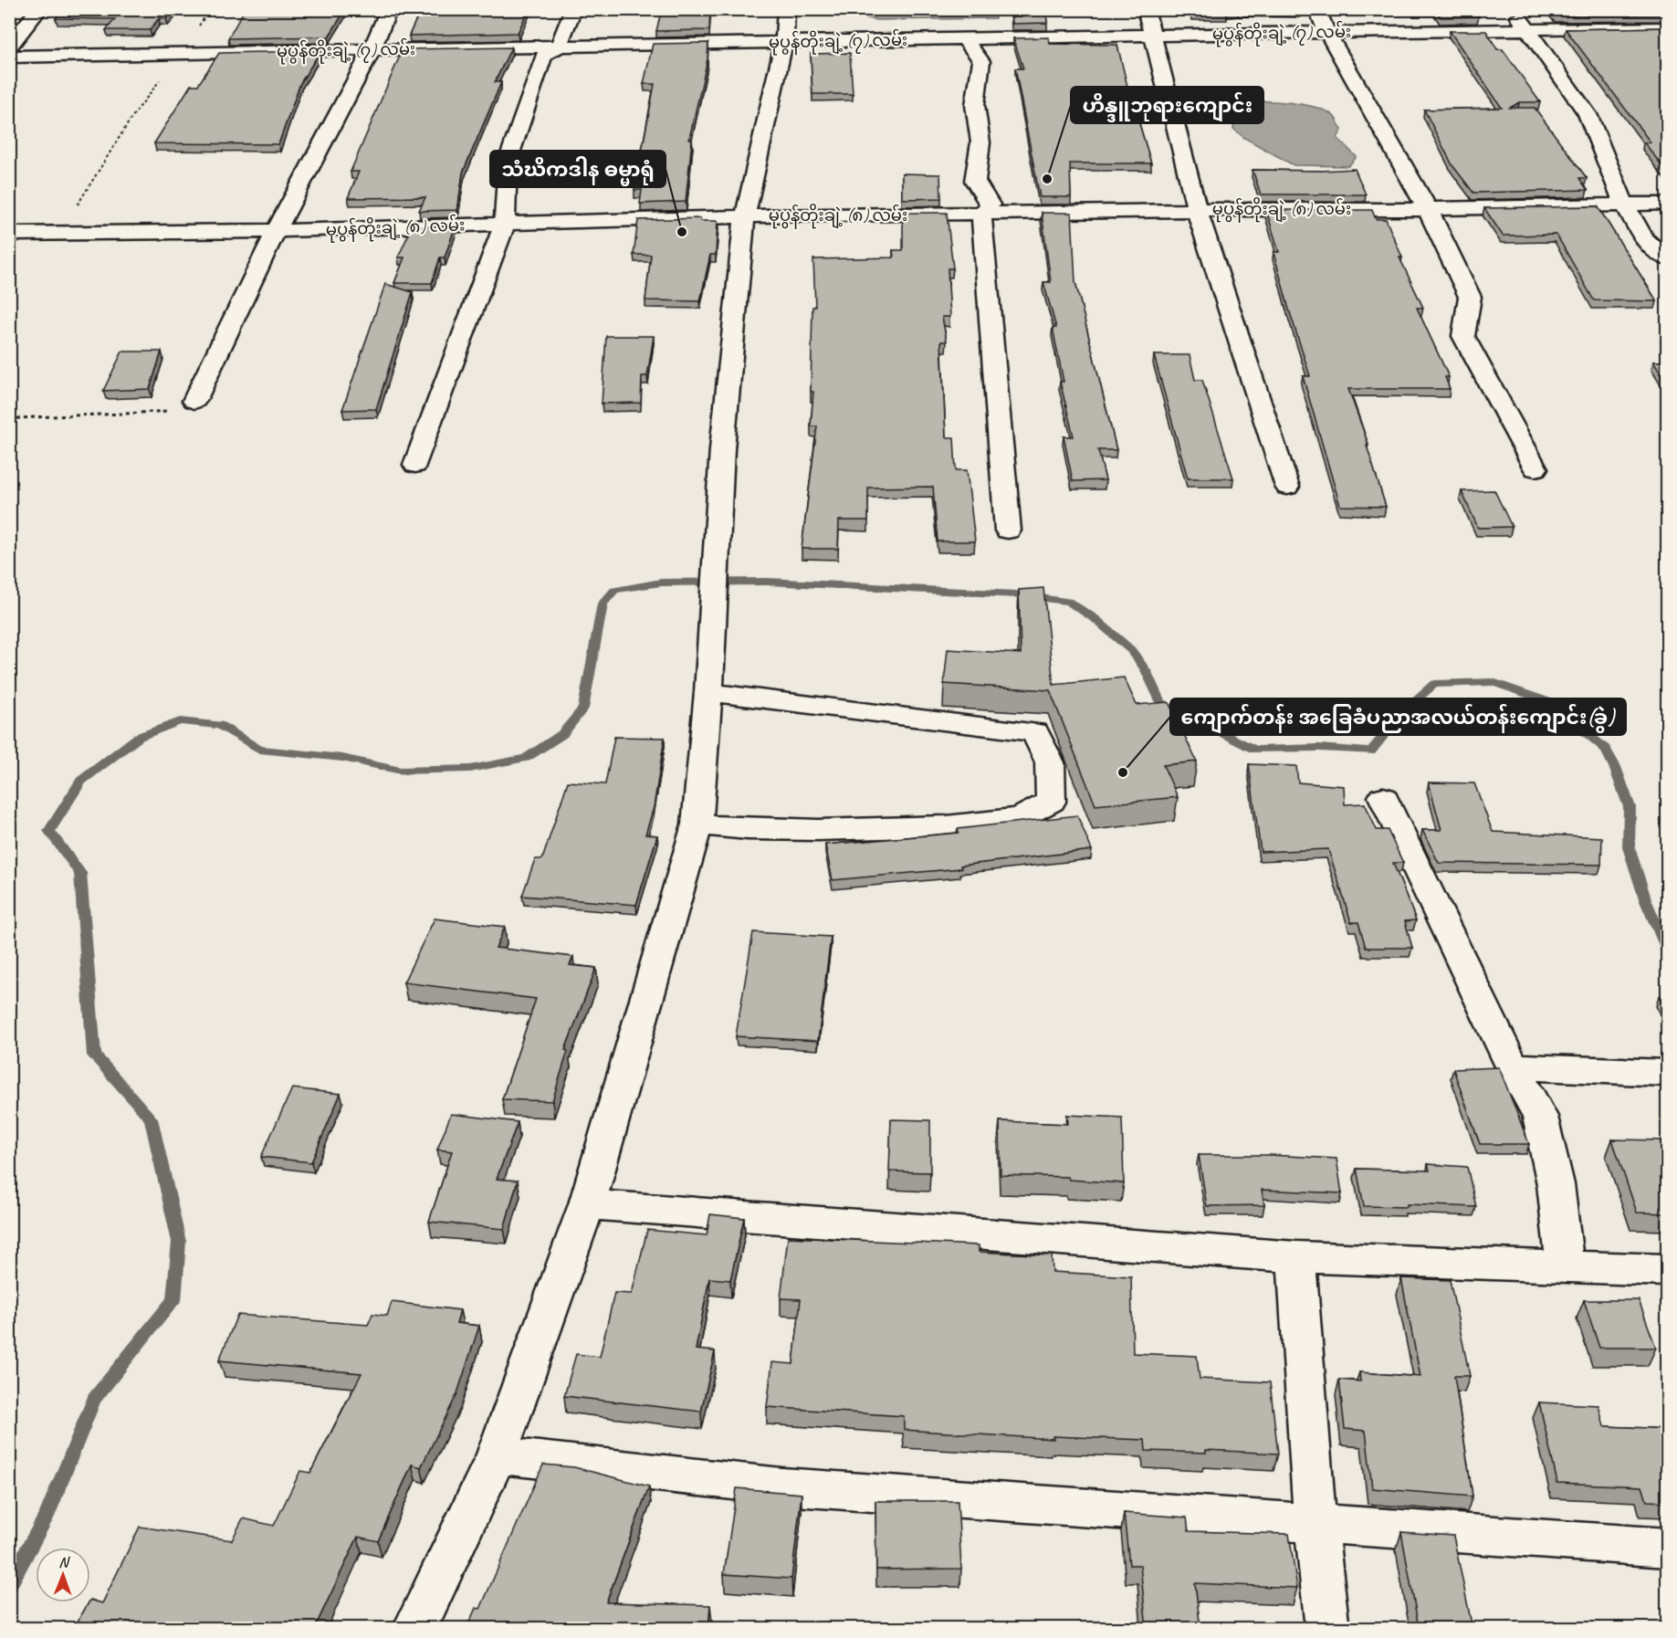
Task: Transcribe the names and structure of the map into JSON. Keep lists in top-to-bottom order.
{
  "streets": {
    "street": ["မုပွန်တိုးချဲ့ (၇) လမ်း", "မုပွန်တိုးချဲ့ (၈) လမ်း"]
  },
  "places": ["ဟိန္ဒူဘုရားကျောင်း", "သံဃိကဒါန ဓမ္မာရုံ", "ကျောက်တန်း အခြေခံပညာအလယ်တန်းကျောင်း(ခွဲ)"],
  "north": "top"
}
